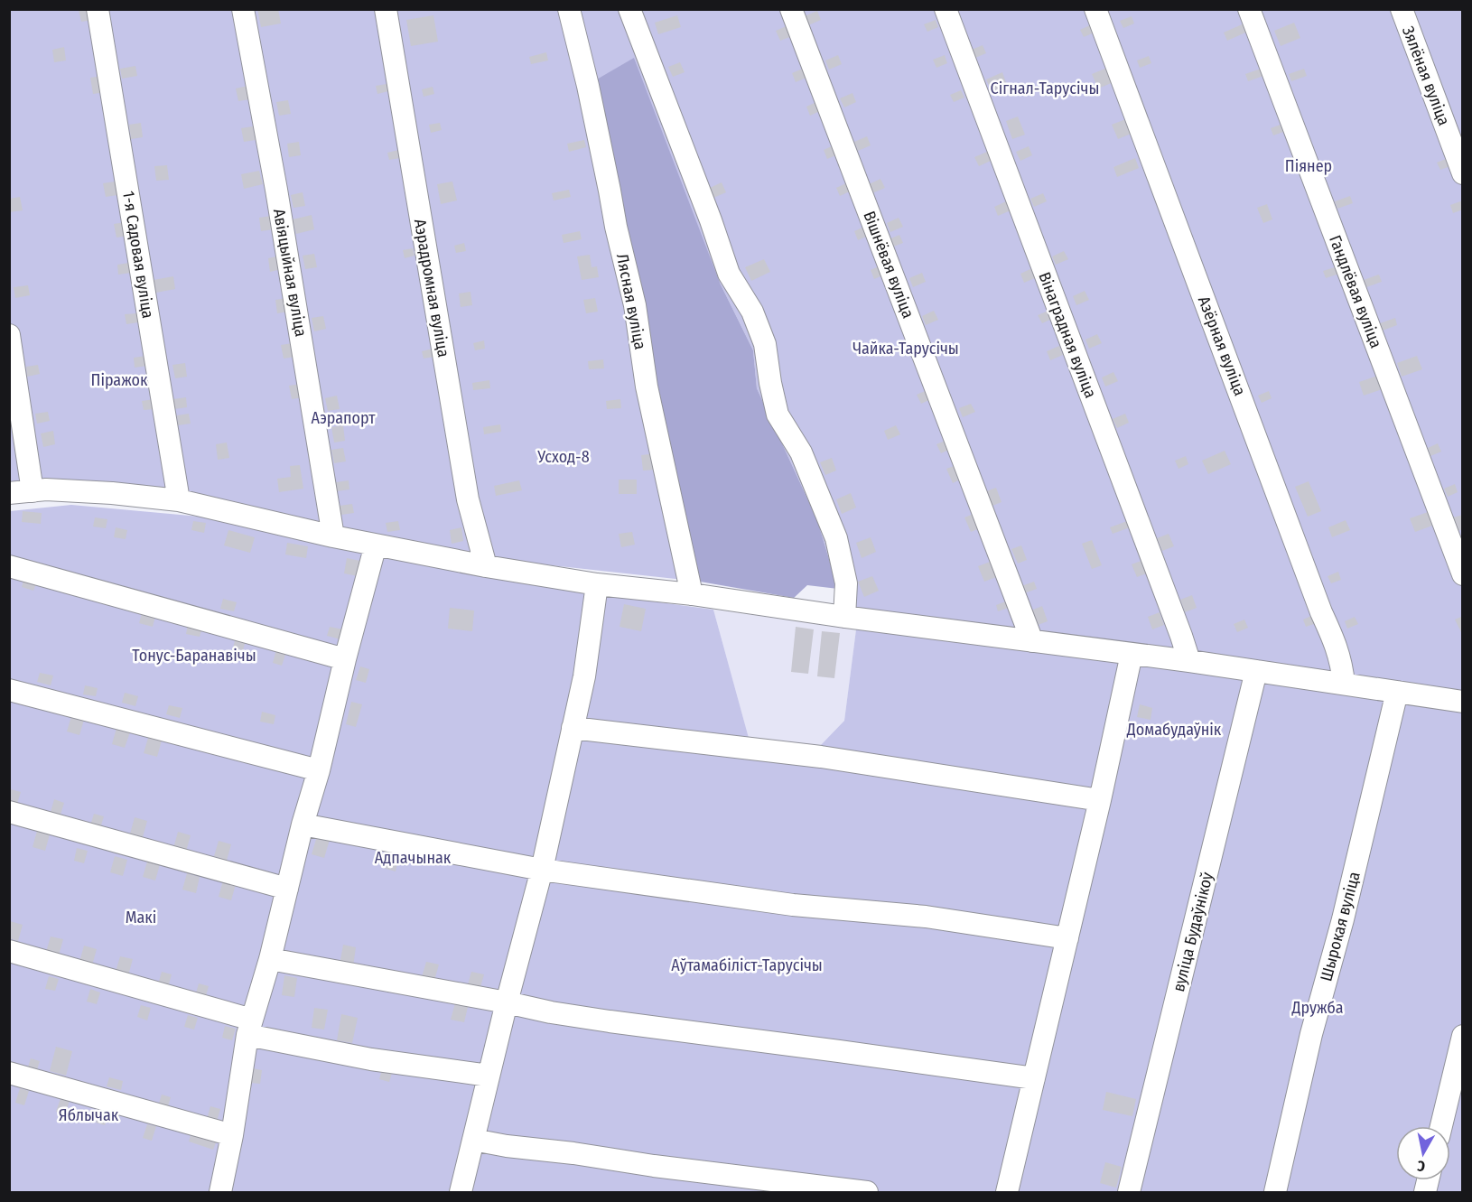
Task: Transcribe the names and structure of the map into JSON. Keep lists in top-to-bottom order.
{
  "streets": {
    "street": [
      "Зялёная вуліца",
      "1-я Садовая вуліца",
      "Вішнёвая вуліца",
      "Авіяцыйная вуліца",
      "Аэрадромная вуліца",
      "Гандлёвая вуліца",
      "Лясная вуліца",
      "Вінаградная вуліца",
      "Азёрная вуліца",
      "Шырокая вуліца",
      "вуліца Будаўнікоў"
    ]
  },
  "parks": [
    "Сігнал-Тарусічы",
    "Піянер",
    "Чайка-Тарусічы",
    "Піражок",
    "Аэрапорт",
    "Усход-8",
    "Тонус-Баранавічы",
    "Домабудаўнік",
    "Адпачынак",
    "Макі",
    "Аўтамабіліст-Тарусічы",
    "Дружба",
    "Яблычак"
  ],
  "north": "bottom"
}
